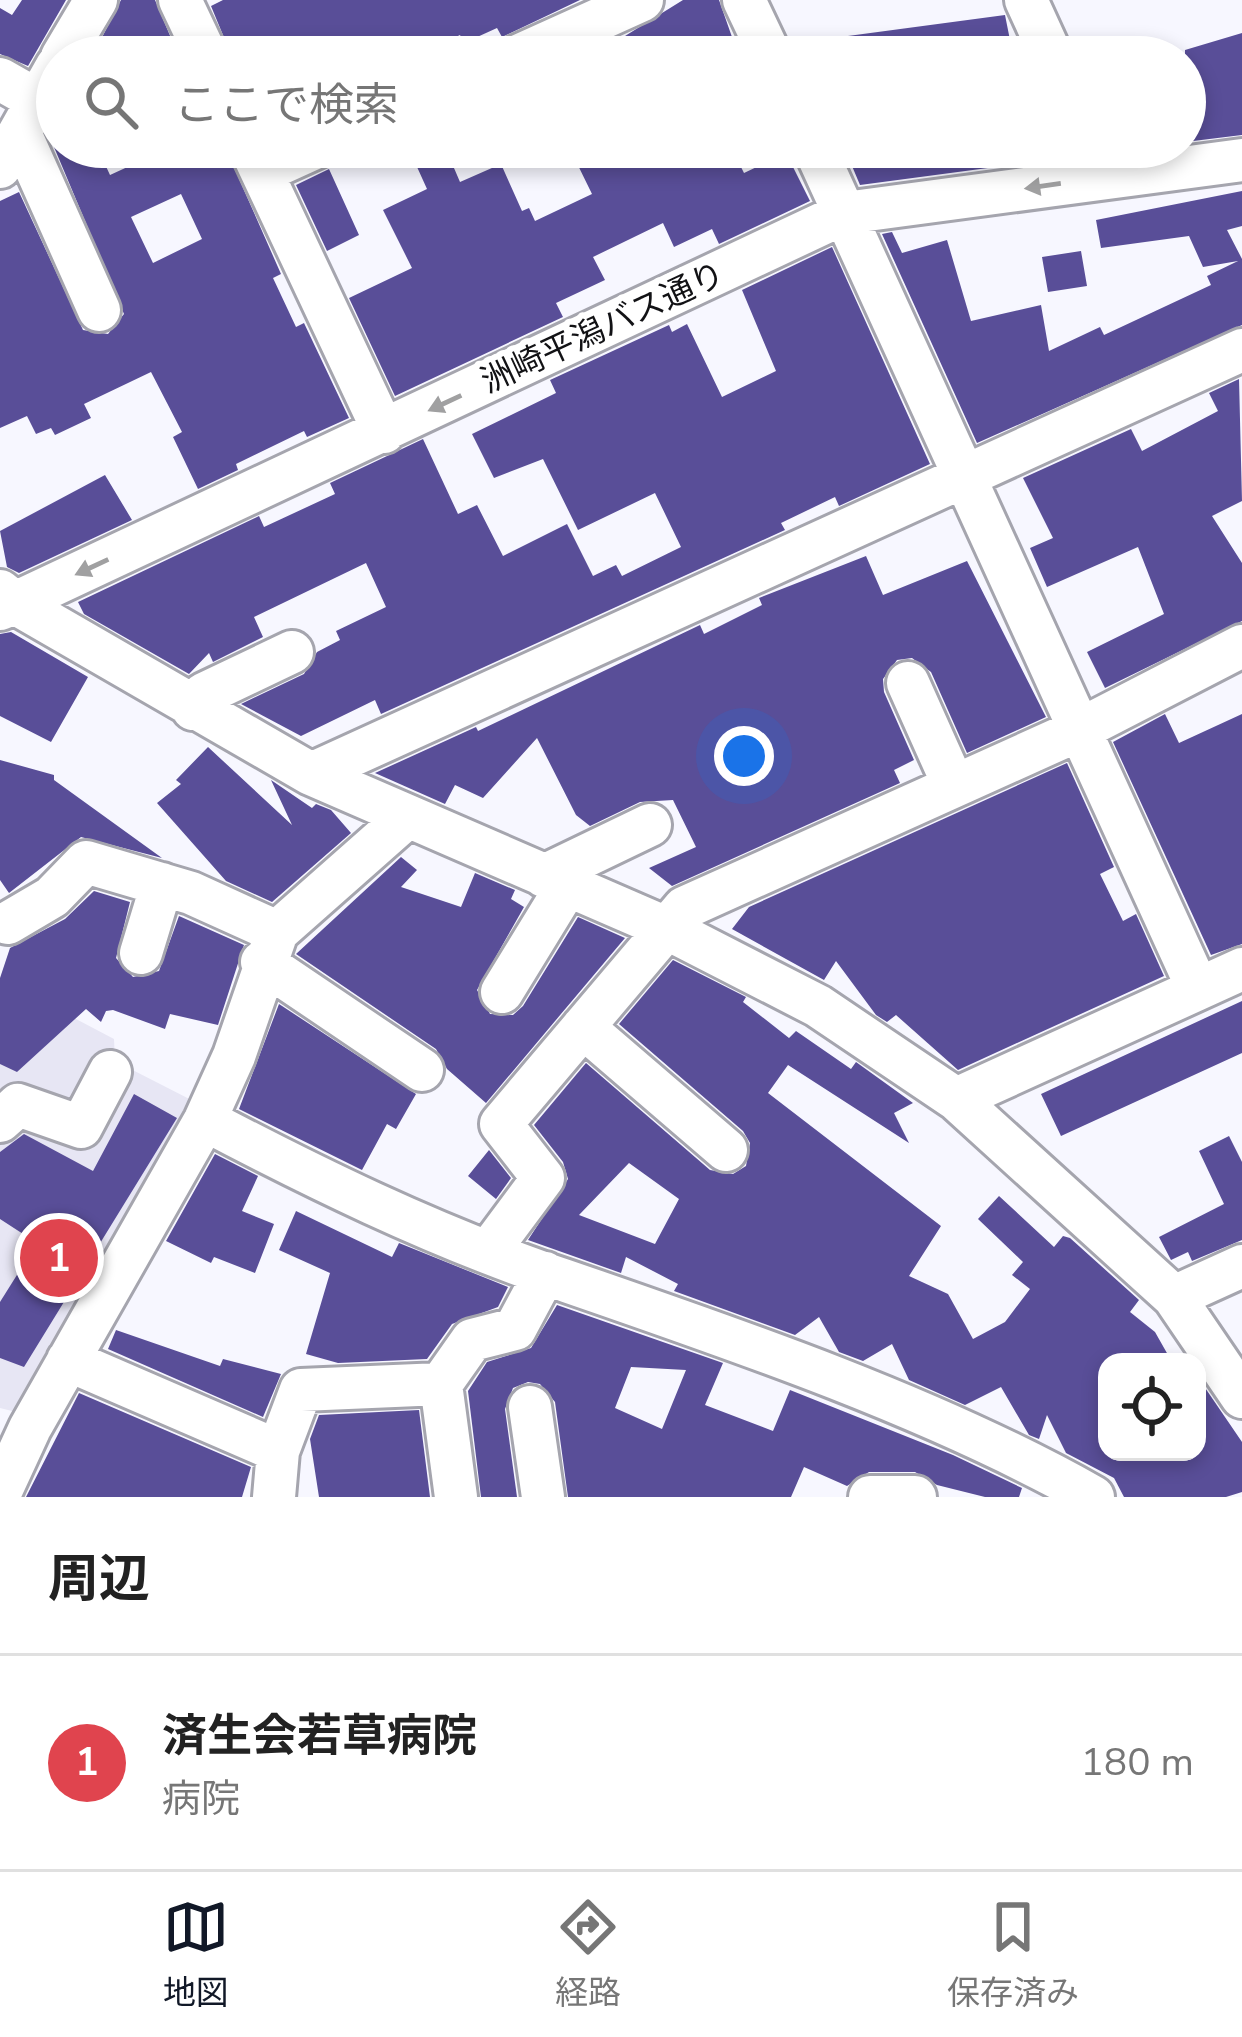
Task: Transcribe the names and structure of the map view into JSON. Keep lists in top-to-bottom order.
{
  "streets": {
    "street": ["洲崎平潟バス通り"]
  },
  "page": {
    "search": "ここで検索",
    "pins": "1",
    "heading": "周辺",
    "list": [
      {
        "mark": "1",
        "name": "済生会若草病院",
        "note": "病院",
        "value": "180 m"
      }
    ],
    "nav": ["地図", "経路", "保存済み"]
  }
}
